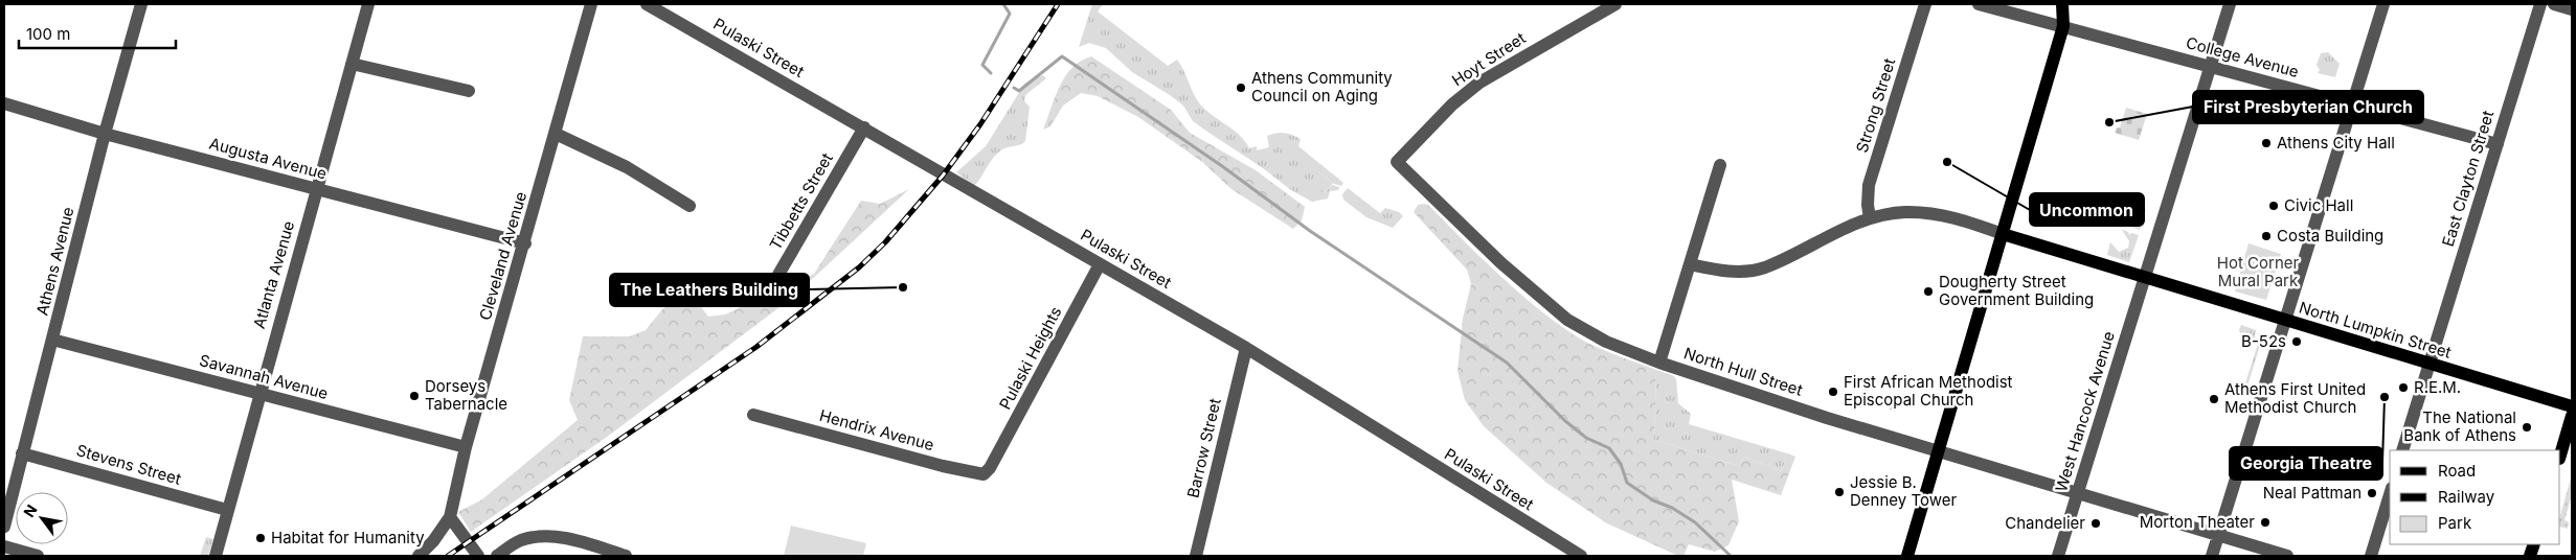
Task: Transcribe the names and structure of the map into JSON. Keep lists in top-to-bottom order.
{
  "streets": {
    "main road": ["North Lumpkin Street"],
    "street": [
      "Pulaski Street",
      "College Avenue",
      "Hoyt Street",
      "Strong Street",
      "Augusta Avenue",
      "East Clayton Street",
      "Tibbetts Street",
      "Cleveland Avenue",
      "Athens Avenue",
      "Atlanta Avenue",
      "Pulaski Heights",
      "North Hull Street",
      "Savannah Avenue",
      "West Hancock Avenue",
      "Hendrix Avenue",
      "Barrow Street",
      "Stevens Street"
    ]
  },
  "crossings": [
    ["Pulaski Street", "Tibbetts Street"],
    ["Pulaski Street", "Pulaski Heights"],
    ["Pulaski Street", "Barrow Street"],
    ["College Avenue", "East Clayton Street"],
    ["College Avenue", "West Hancock Avenue"],
    ["Hoyt Street", "North Hull Street"],
    ["Strong Street", "North Lumpkin Street"],
    ["Augusta Avenue", "Cleveland Avenue"],
    ["Augusta Avenue", "Athens Avenue"],
    ["Augusta Avenue", "Atlanta Avenue"],
    ["East Clayton Street", "North Lumpkin Street"],
    ["Cleveland Avenue", "Savannah Avenue"],
    ["Athens Avenue", "Savannah Avenue"],
    ["Athens Avenue", "Stevens Street"],
    ["Atlanta Avenue", "Savannah Avenue"],
    ["Atlanta Avenue", "Stevens Street"],
    ["North Lumpkin Street", "West Hancock Avenue"],
    ["Pulaski Heights", "Hendrix Avenue"],
    ["North Hull Street", "West Hancock Avenue"]
  ],
  "parks": ["Hot Corner Mural Park"],
  "places": [
    "Athens Community Council on Aging",
    "First Presbyterian Church",
    "Athens City Hall",
    "Uncommon",
    "Civic Hall",
    "Costa Building",
    "The Leathers Building",
    "Dougherty Street Government Building",
    "B-52s",
    "R.E.M.",
    "First African Methodist Episcopal Church",
    "Dorseys Tabernacle",
    "Georgia Theatre",
    "Athens First United Methodist Church",
    "The National Bank of Athens",
    "Jessie B. Denney Tower",
    "Neal Pattman",
    "Morton Theater",
    "Chandelier",
    "Habitat for Humanity"
  ],
  "legend": ["Road", "Railway", "Park"],
  "scale_bar": "100 m",
  "north": "top left"
}
